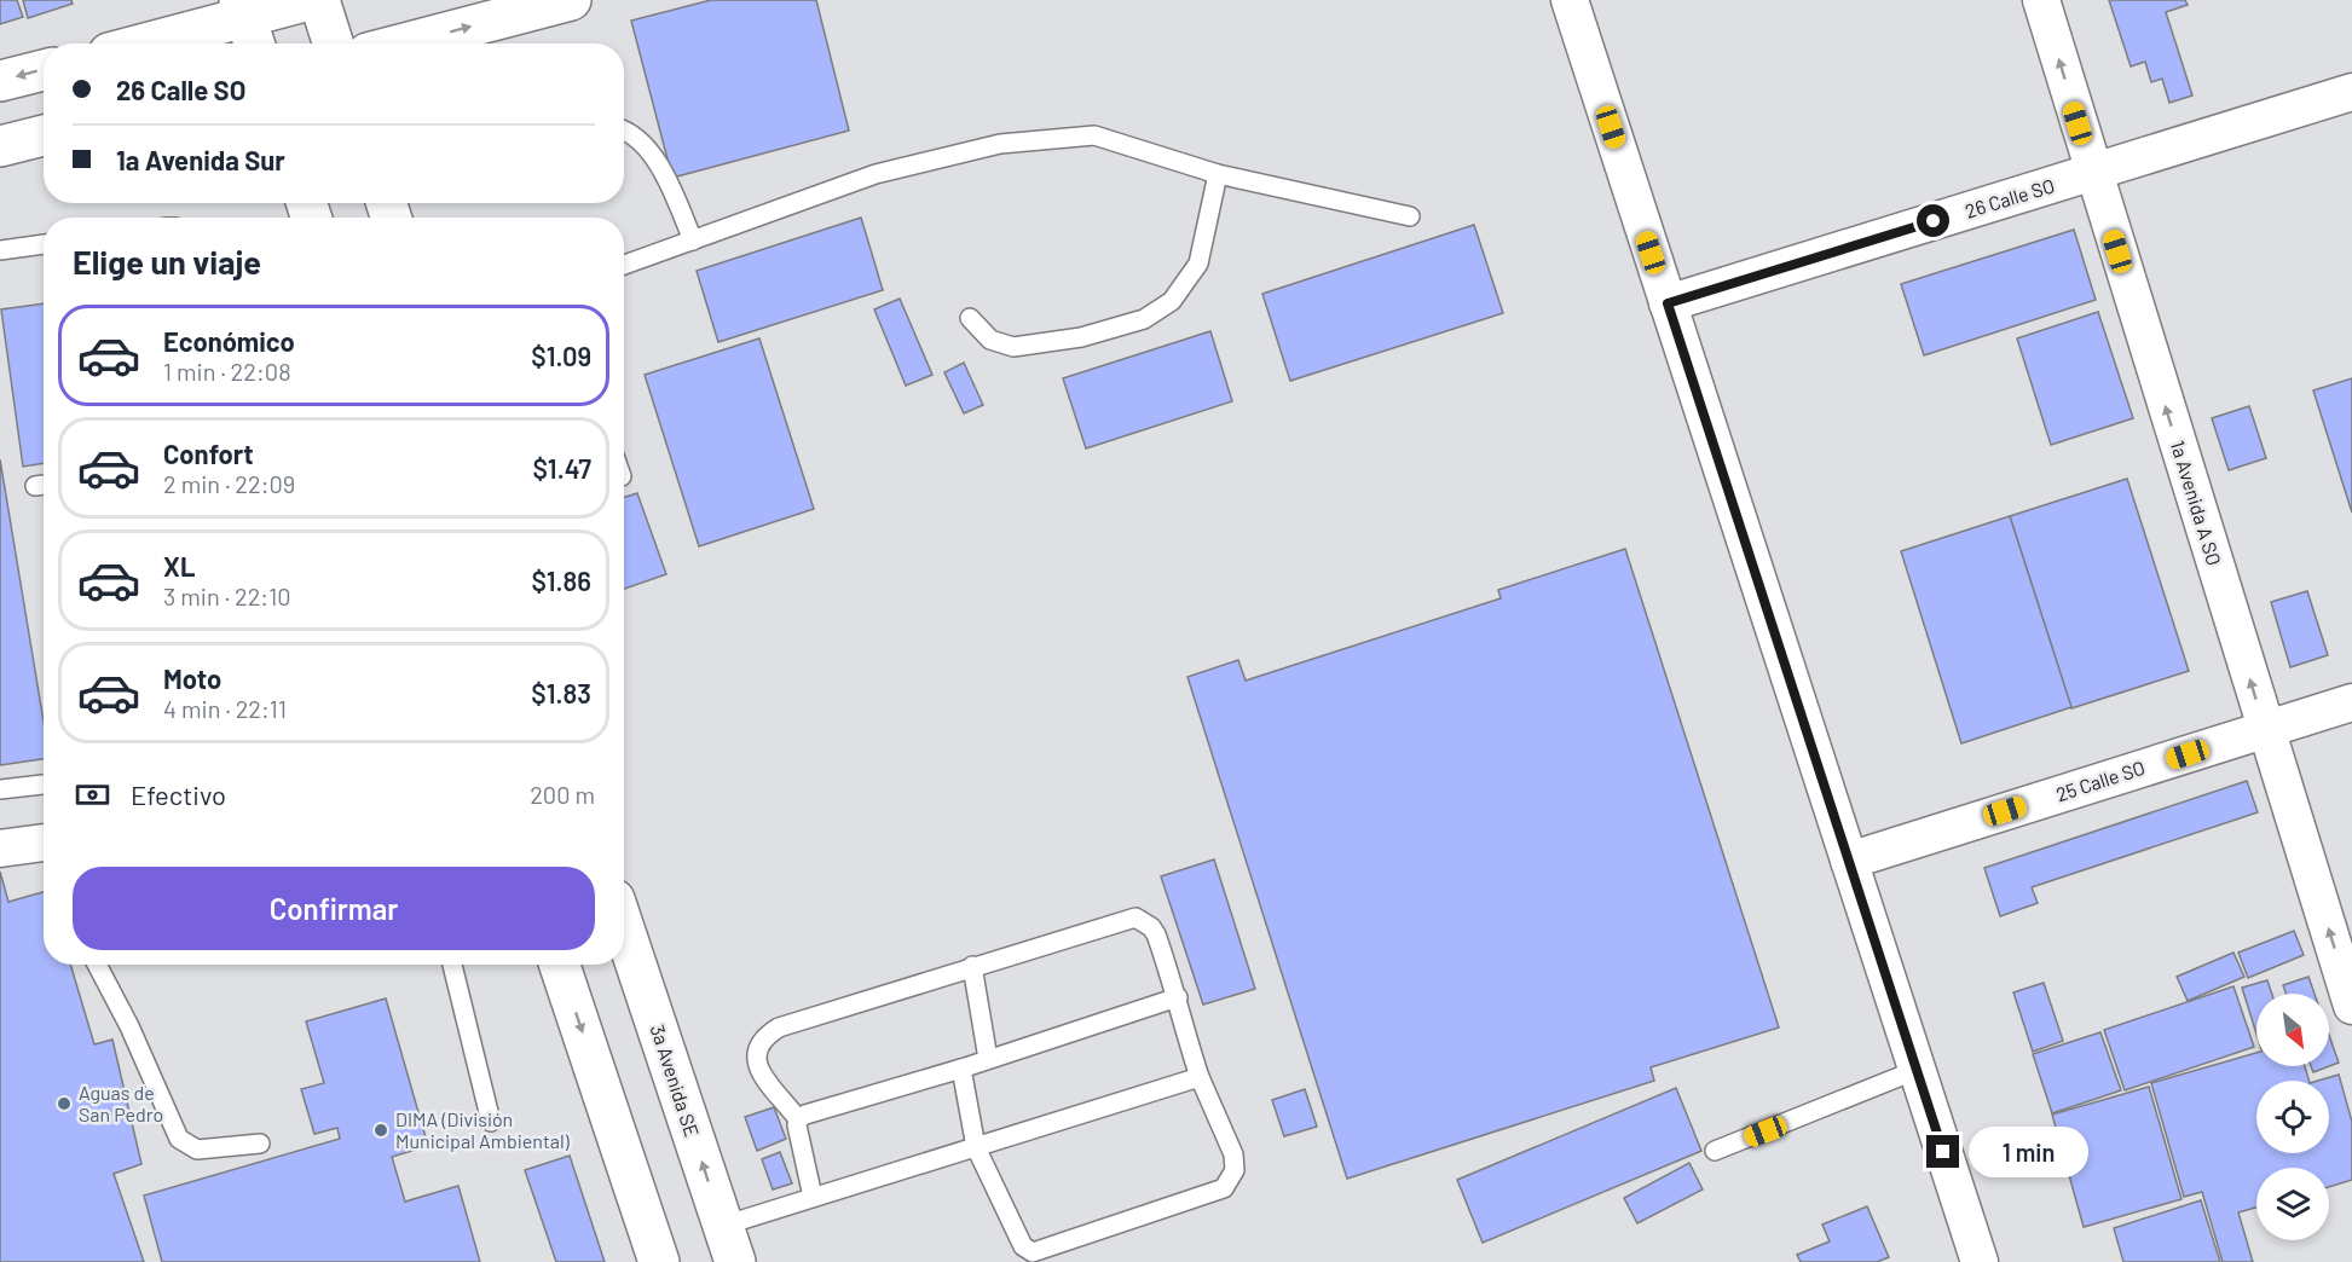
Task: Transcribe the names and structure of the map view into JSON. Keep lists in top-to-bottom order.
{
  "streets": {
    "main road": ["3a Avenida SE"],
    "street": ["26 Calle SO", "1a Avenida A SO", "25 Calle SO"]
  },
  "crossings": [
    ["26 Calle SO", "1a Avenida A SO"],
    ["1a Avenida A SO", "25 Calle SO"]
  ],
  "one_way": ["1a Avenida A SO"],
  "places": ["Aguas de San Pedro", "DIMA (División Municipal Ambiental)"],
  "north": "bottom right",
  "page": {
    "banner": ["26 Calle SO", "1a Avenida Sur"],
    "heading": "Elige un viaje",
    "list": [
      {
        "name": "Económico",
        "note": "1 min · 22:08",
        "value": "$1.09"
      },
      {
        "name": "Confort",
        "note": "2 min · 22:09",
        "value": "$1.47"
      },
      {
        "name": "XL",
        "note": "3 min · 22:10",
        "value": "$1.86"
      },
      {
        "name": "Moto",
        "note": "4 min · 22:11",
        "value": "$1.83"
      }
    ],
    "pay": ["Efectivo", "200 m"],
    "buttons": "Confirmar",
    "bubble": "1 min"
  }
}
